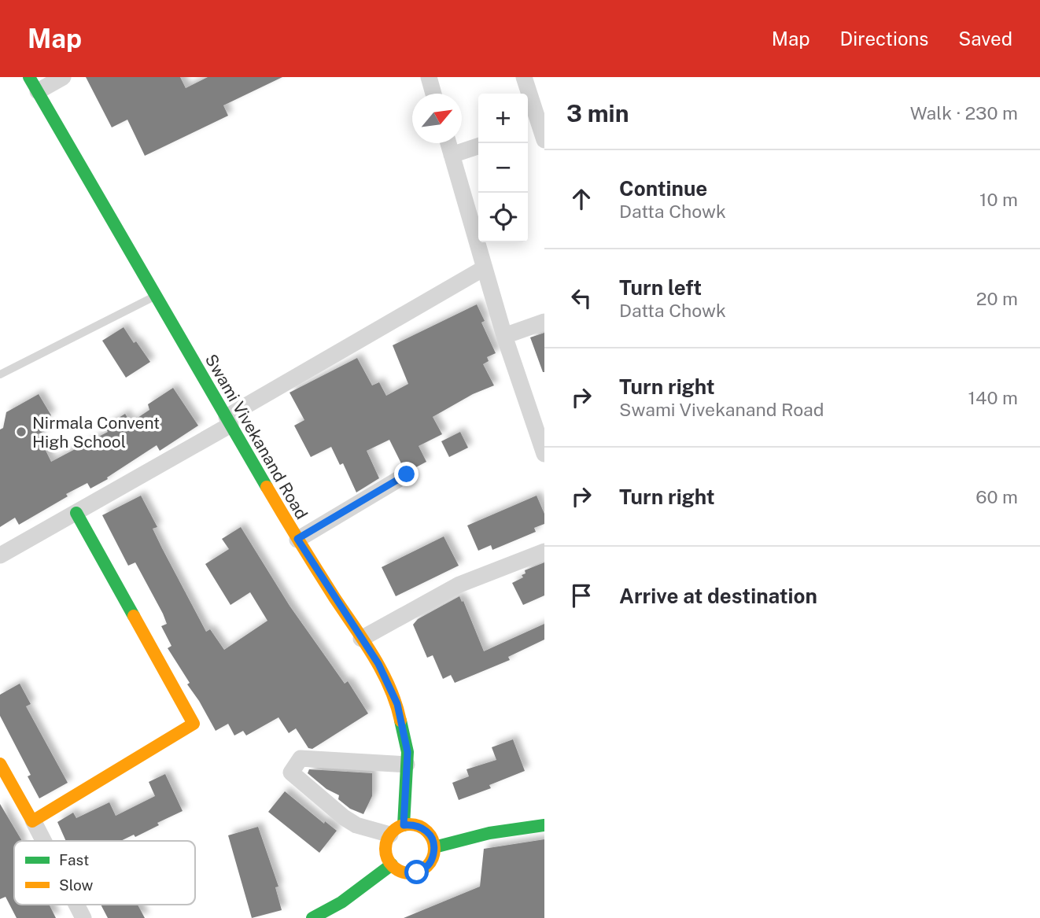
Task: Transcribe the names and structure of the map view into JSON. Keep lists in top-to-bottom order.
{
  "streets": {
    "main road": ["Swami Vivekanand Road"]
  },
  "places": ["Nirmala Convent High School"],
  "legend": ["Fast", "Slow"],
  "north": "top right",
  "page": {
    "header": "Map",
    "nav": ["Map", "Directions", "Saved"],
    "heading": ["3 min", "Walk · 230 m"],
    "map_buttons": ["+", "−"],
    "list": [
      ["Continue", "Datta Chowk", "10 m"],
      ["Turn left", "Datta Chowk", "20 m"],
      ["Turn right", "Swami Vivekanand Road", "140 m"],
      ["Turn right", "60 m"],
      "Arrive at destination"
    ]
  }
}
